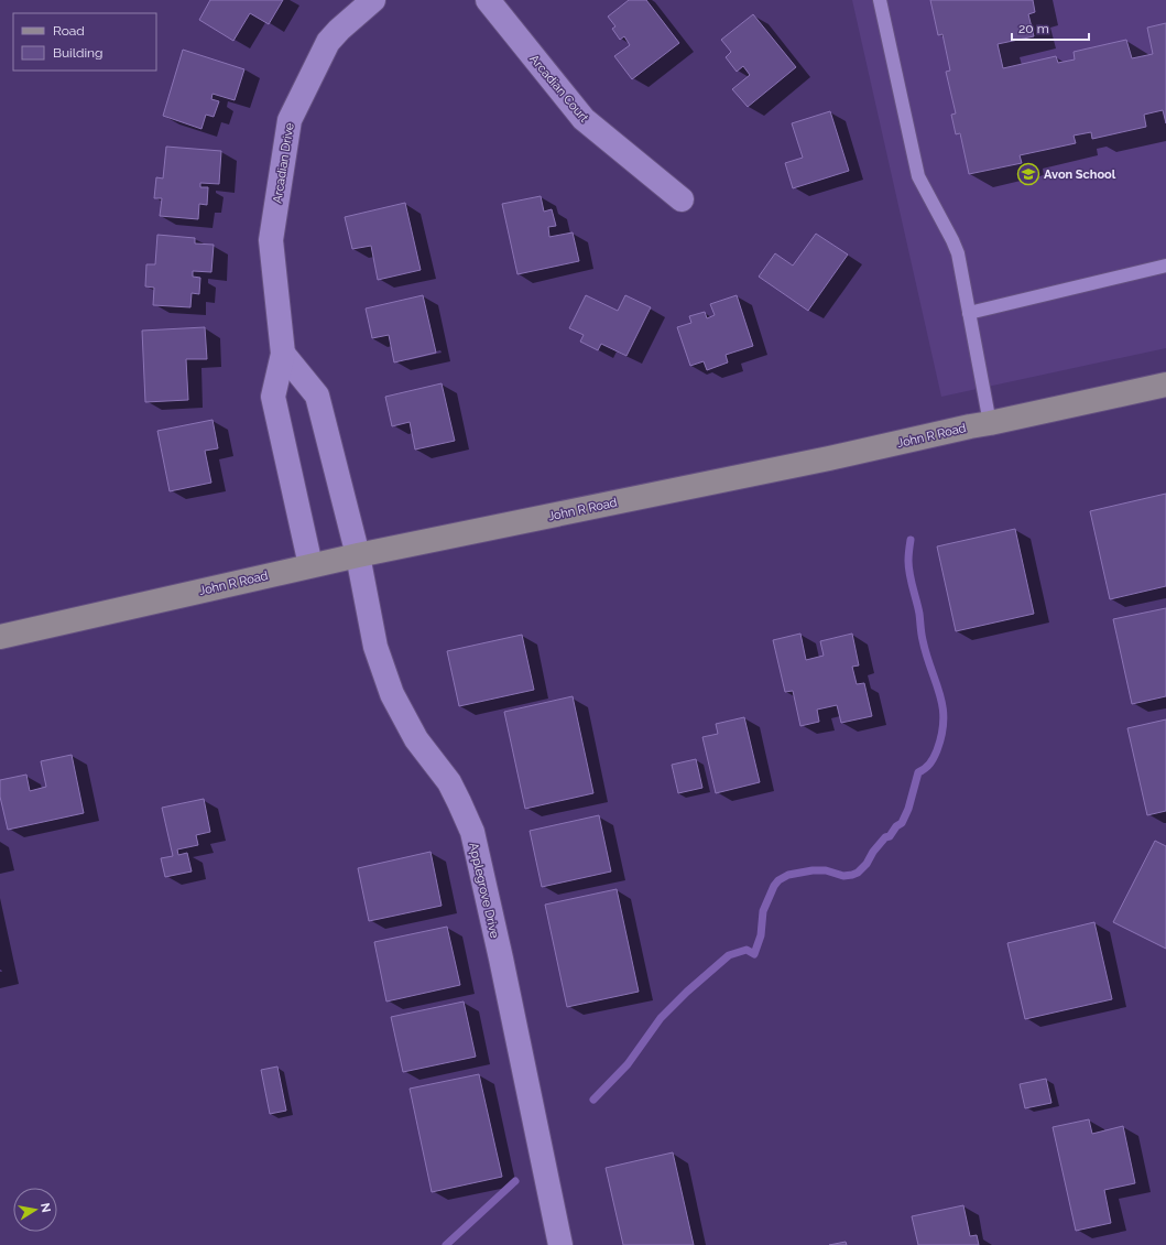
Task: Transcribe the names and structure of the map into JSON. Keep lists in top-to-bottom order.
{
  "streets": {
    "main road": ["John R Road"],
    "street": ["Arcadian Court", "Arcadian Drive", "Applegrove Drive"]
  },
  "crossings": [
    ["Arcadian Drive", "John R Road"],
    ["John R Road", "Applegrove Drive"]
  ],
  "places": {
    "school or university": ["Avon School"]
  },
  "legend": ["Road", "Building"],
  "scale_bar": "20 m",
  "north": "right"
}
